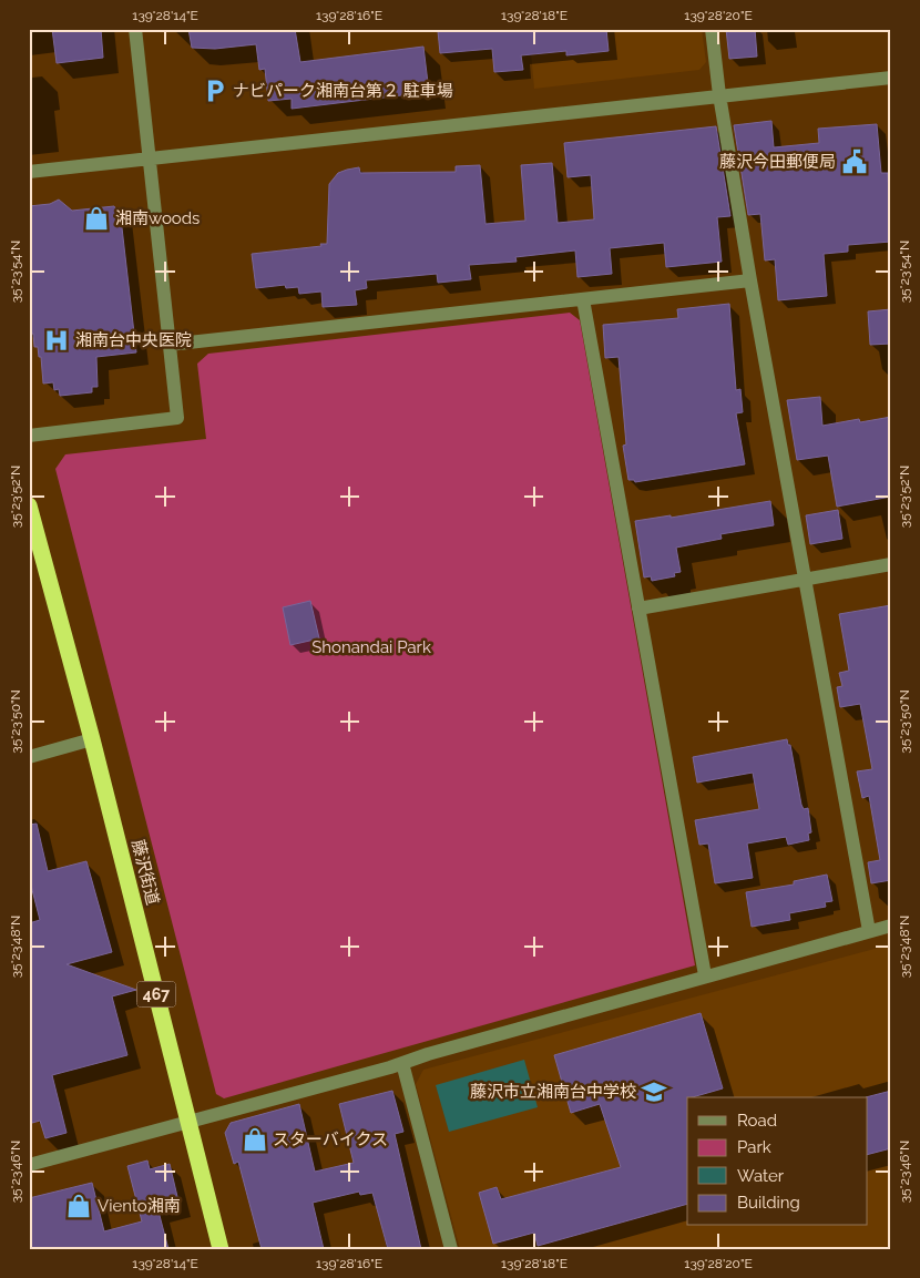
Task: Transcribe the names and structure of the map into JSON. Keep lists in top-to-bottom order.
{
  "streets": {
    "highway": ["藤沢街道", "467"]
  },
  "parks": ["Shonandai Park"],
  "places": {
    "parking": ["ナビパーク湘南台第２ 駐車場"],
    "public building": ["藤沢今田郵便局"],
    "shop": ["湘南woods", "スターバイクス", "Viento湘南"],
    "hospital": ["湘南台中央医院"],
    "school or university": ["藤沢市立湘南台中学校"]
  },
  "legend": [
    "Road",
    "Park",
    "Water",
    "Building"
  ],
  "coordinates": [
    "139°28'14\"E",
    "139°28'16\"E",
    "139°28'18\"E",
    "139°28'20\"E",
    "35°23'54\"N",
    "35°23'52\"N",
    "35°23'50\"N",
    "35°23'48\"N",
    "35°23'46\"N"
  ]
}
